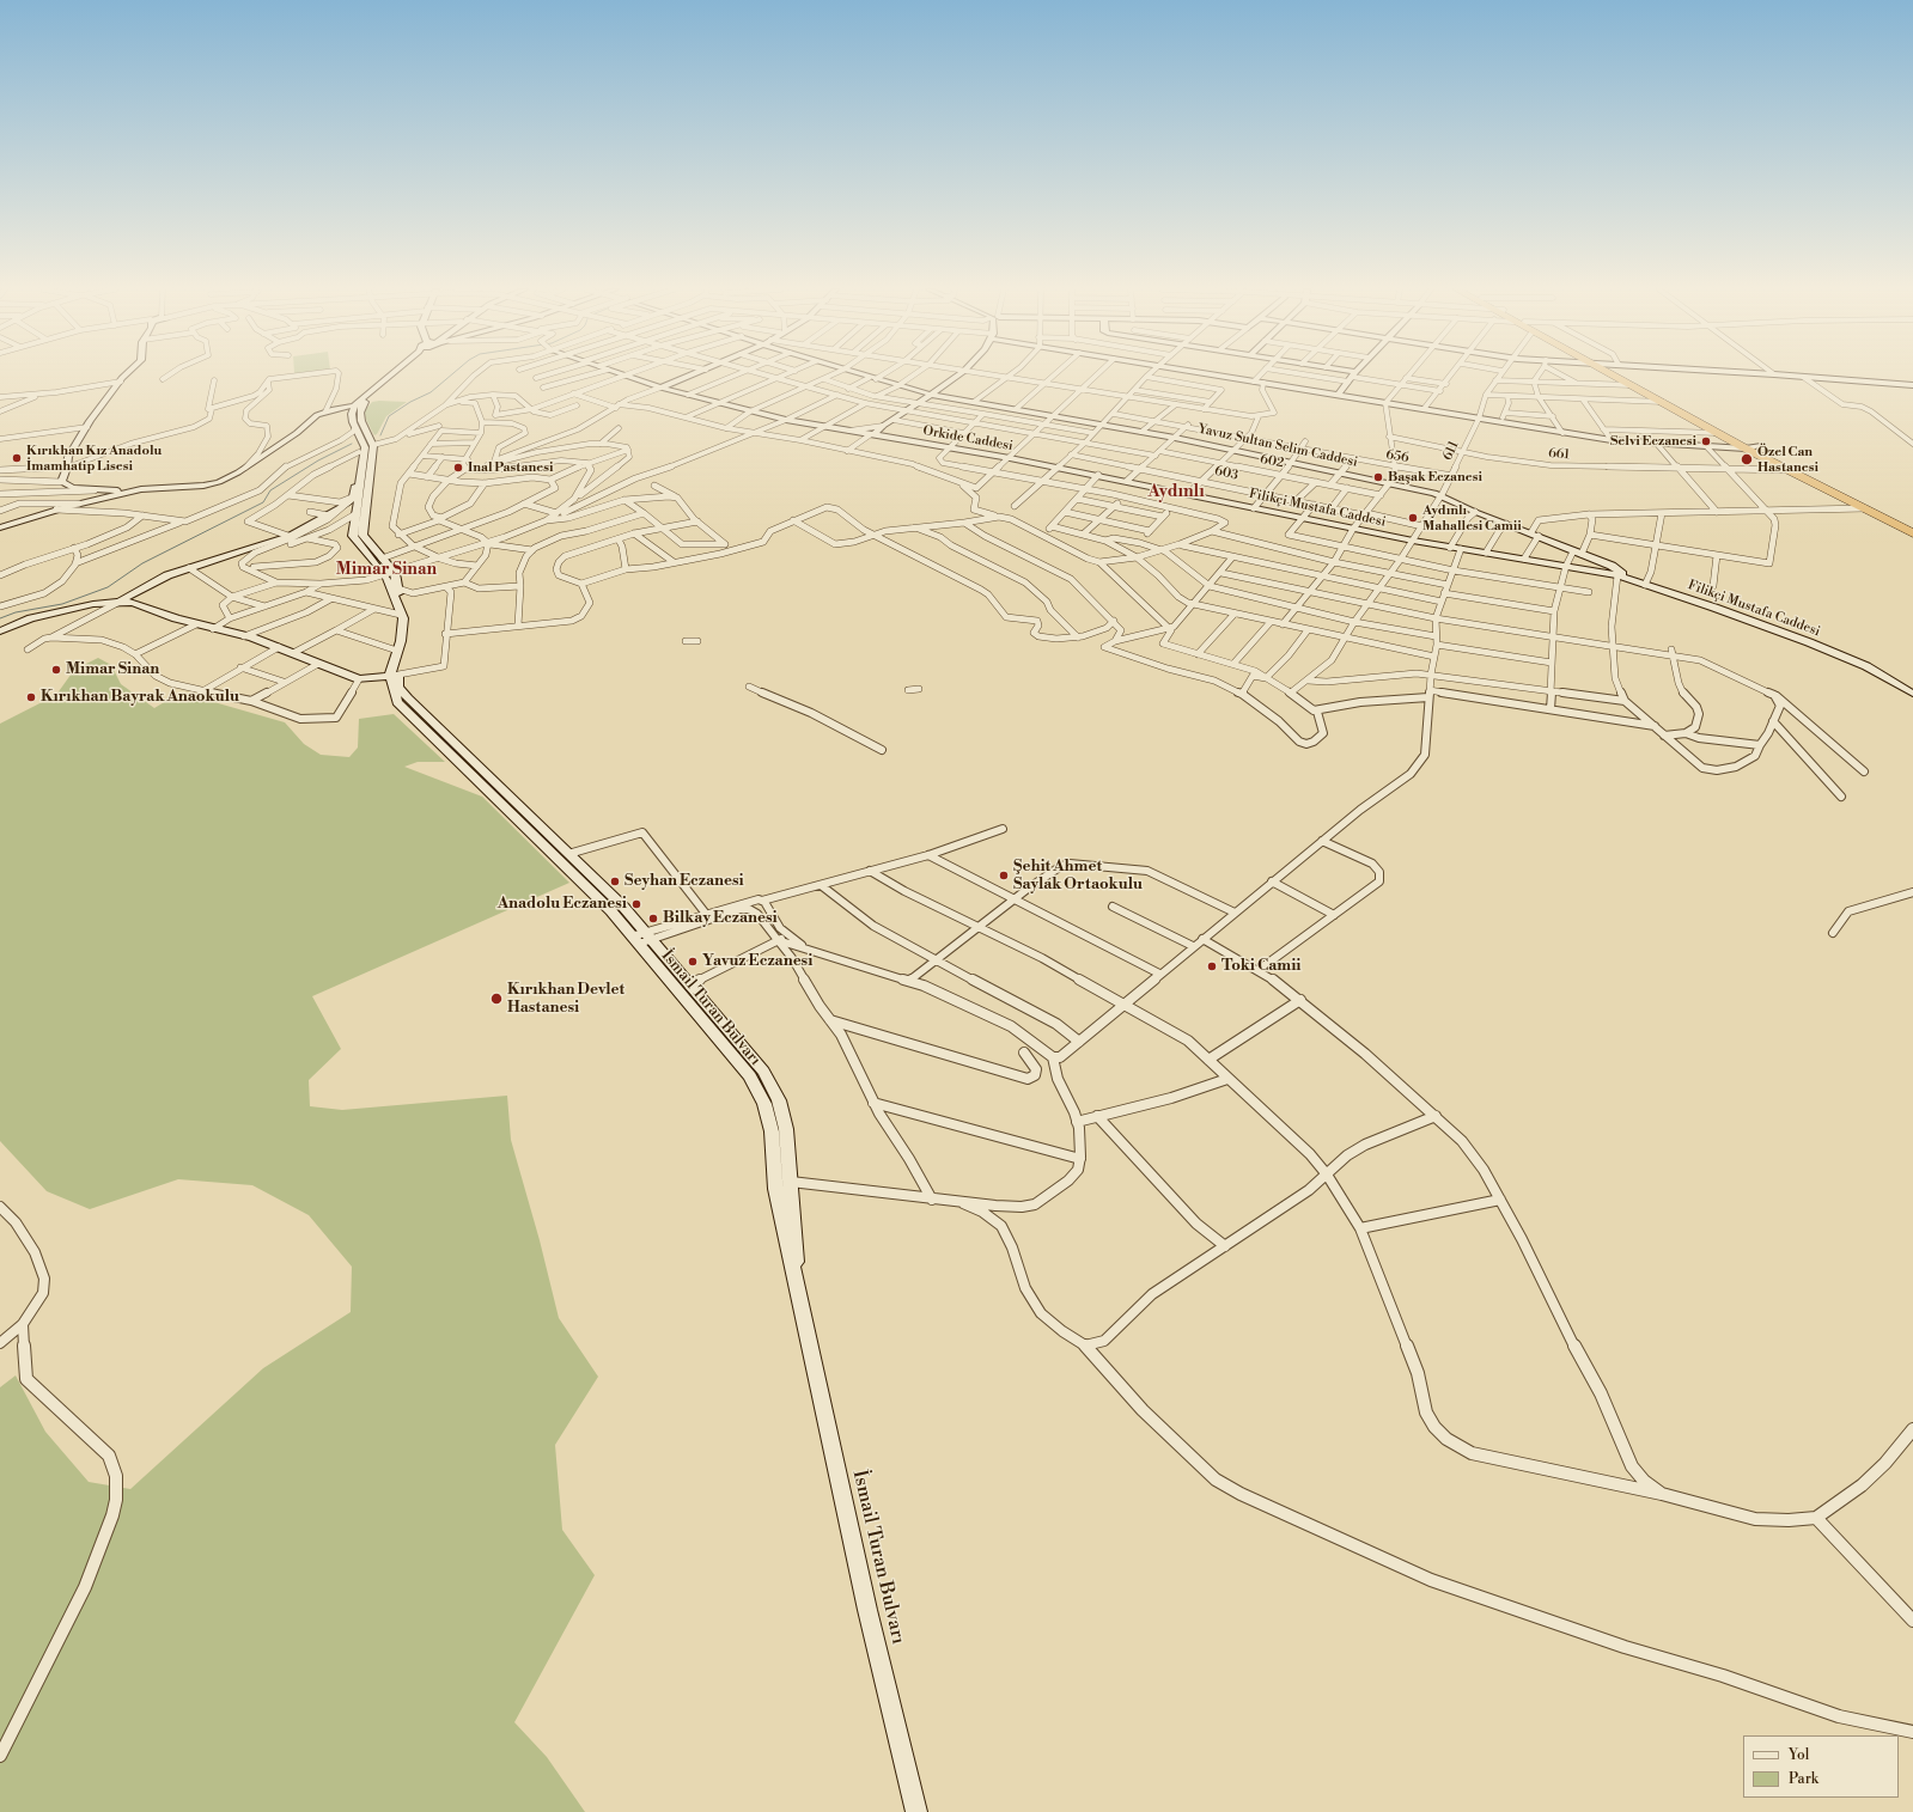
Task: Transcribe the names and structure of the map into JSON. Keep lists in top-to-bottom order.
{
  "streets": {
    "street": [
      "Orkide Caddesi",
      "Yavuz Sultan Selim Caddesi",
      "611",
      "661",
      "656",
      "602",
      "603",
      "Filikçi Mustafa Caddesi",
      "İsmail Turan Bulvarı"
    ]
  },
  "crossings": [
    ["Orkide Caddesi", "Filikçi Mustafa Caddesi"],
    ["Yavuz Sultan Selim Caddesi", "611"],
    ["Yavuz Sultan Selim Caddesi", "Filikçi Mustafa Caddesi"],
    ["611", "661"],
    ["611", "656"],
    ["611", "603"],
    ["611", "Filikçi Mustafa Caddesi"]
  ],
  "districts": ["Aydınlı", "Mimar Sinan"],
  "places": [
    "Selvi Eczanesi",
    "Kırıkhan Kız Anadolu İmamhatip Lisesi",
    "Özel Can Hastanesi",
    "Inal Pastanesi",
    "Başak Eczanesi",
    "Aydınlı Mahallesi Camii",
    "Mimar Sinan",
    "Kırıkhan Bayrak Anaokulu",
    "Şehit Ahmet Saylak Ortaokulu",
    "Seyhan Eczanesi",
    "Anadolu Eczanesi",
    "Bilkay Eczanesi",
    "Yavuz Eczanesi",
    "Toki Camii",
    "Kırıkhan Devlet Hastanesi"
  ],
  "legend": ["Yol", "Park"]
}
